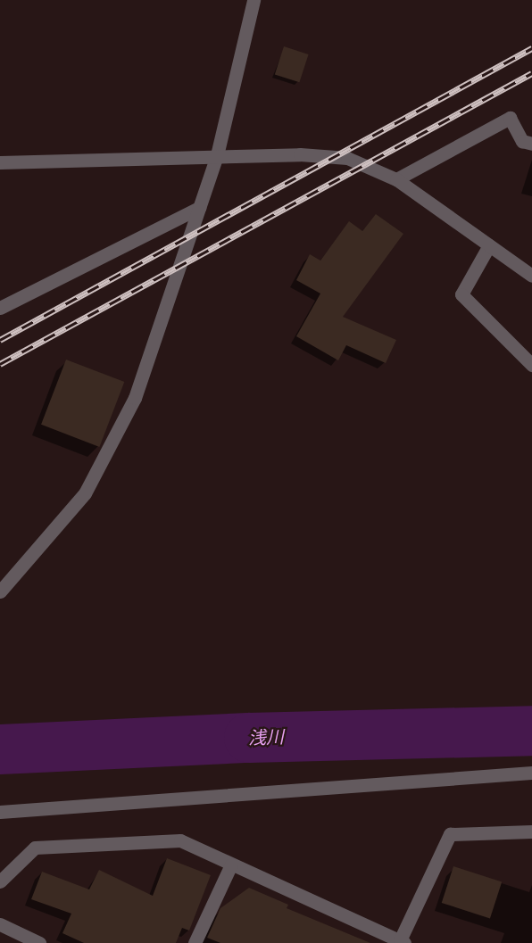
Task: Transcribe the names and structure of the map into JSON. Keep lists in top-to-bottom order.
{
  "water": ["浅川"]
}
